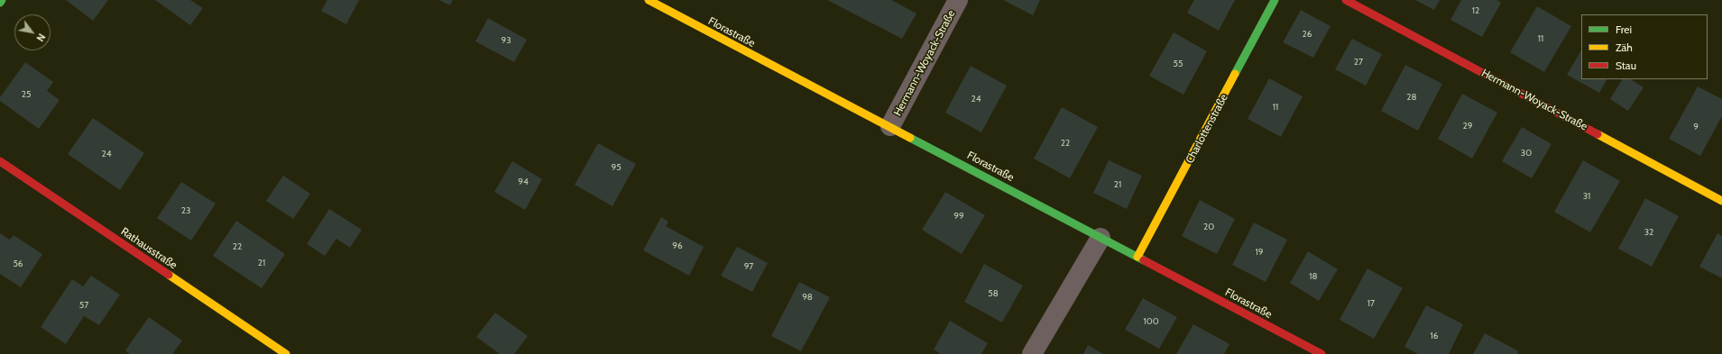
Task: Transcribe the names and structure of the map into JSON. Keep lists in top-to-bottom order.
{
  "streets": {
    "street": [
      "Florastraße",
      "Hermann-Woyack-Straße",
      "Charlottenstraße",
      "Rathausstraße"
    ]
  },
  "crossings": [
    ["Florastraße", "Hermann-Woyack-Straße"],
    ["Florastraße", "Charlottenstraße"]
  ],
  "house_numbers": [
    "12",
    "26",
    "11",
    "93",
    "27",
    "55",
    "25",
    "28",
    "24",
    "11",
    "29",
    "9",
    "22",
    "30",
    "24",
    "95",
    "94",
    "21",
    "31",
    "23",
    "99",
    "20",
    "32",
    "96",
    "22",
    "19",
    "21",
    "56",
    "97",
    "18",
    "58",
    "98",
    "17",
    "57",
    "100",
    "16"
  ],
  "legend": ["Frei", "Zäh", "Stau"],
  "north": "bottom right"
}
